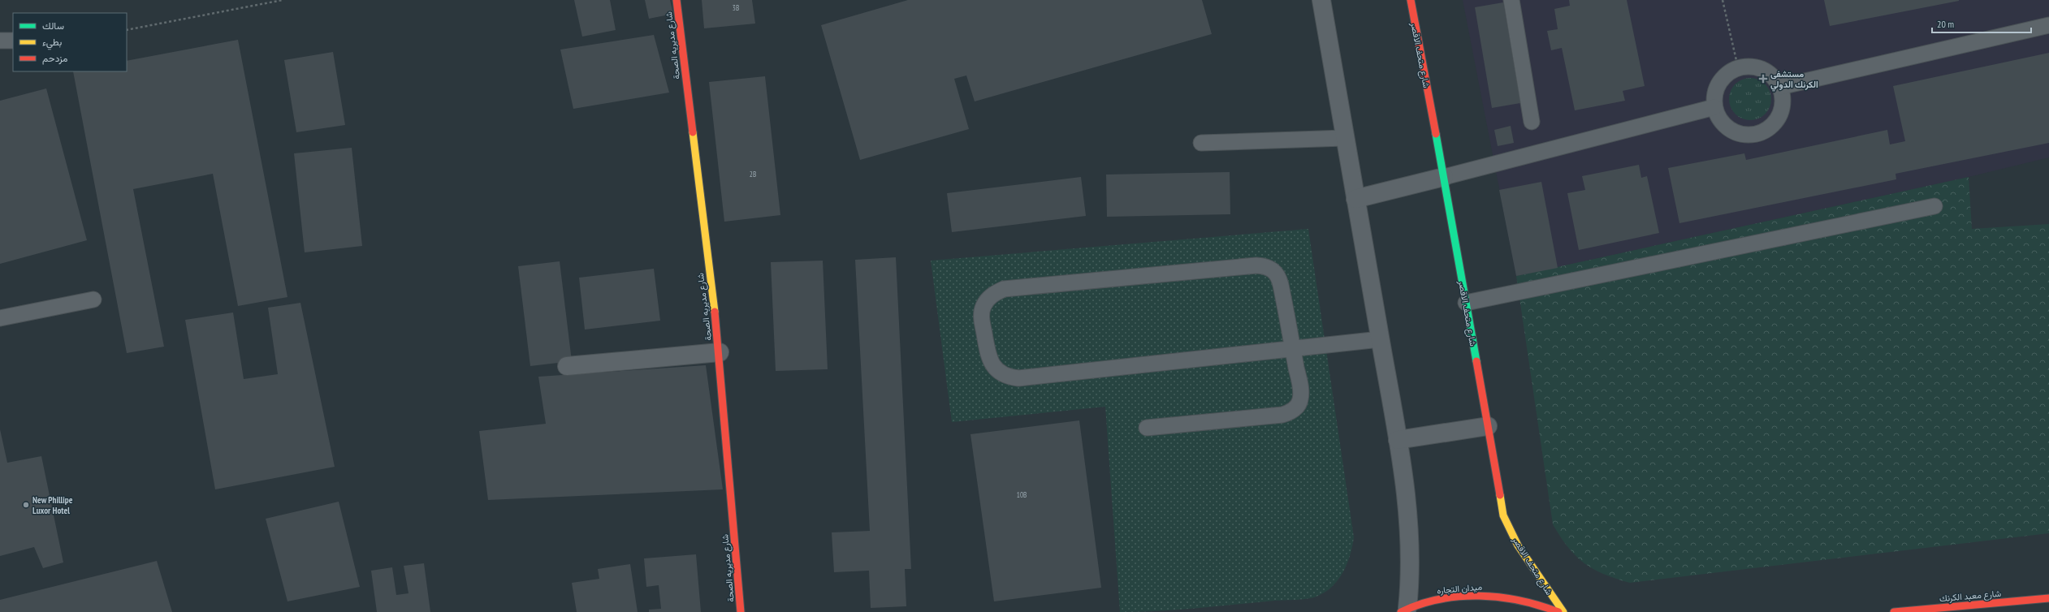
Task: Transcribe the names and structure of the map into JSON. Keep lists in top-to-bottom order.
{
  "streets": {
    "street": [
      "شارع مديريه الصحة",
      "شارع متحف الاقصر",
      "ميدان التجاره",
      "شارع معبد الكرنك"
    ]
  },
  "places": {
    "health": ["مستشفى الكرنك الدولي"],
    "other": ["New Phillipe Luxor Hotel"]
  },
  "house_numbers": ["3B", "2B", "10B"],
  "legend": ["سالك", "بطيء", "مزدحم"],
  "scale_bar": "20 m"
}
